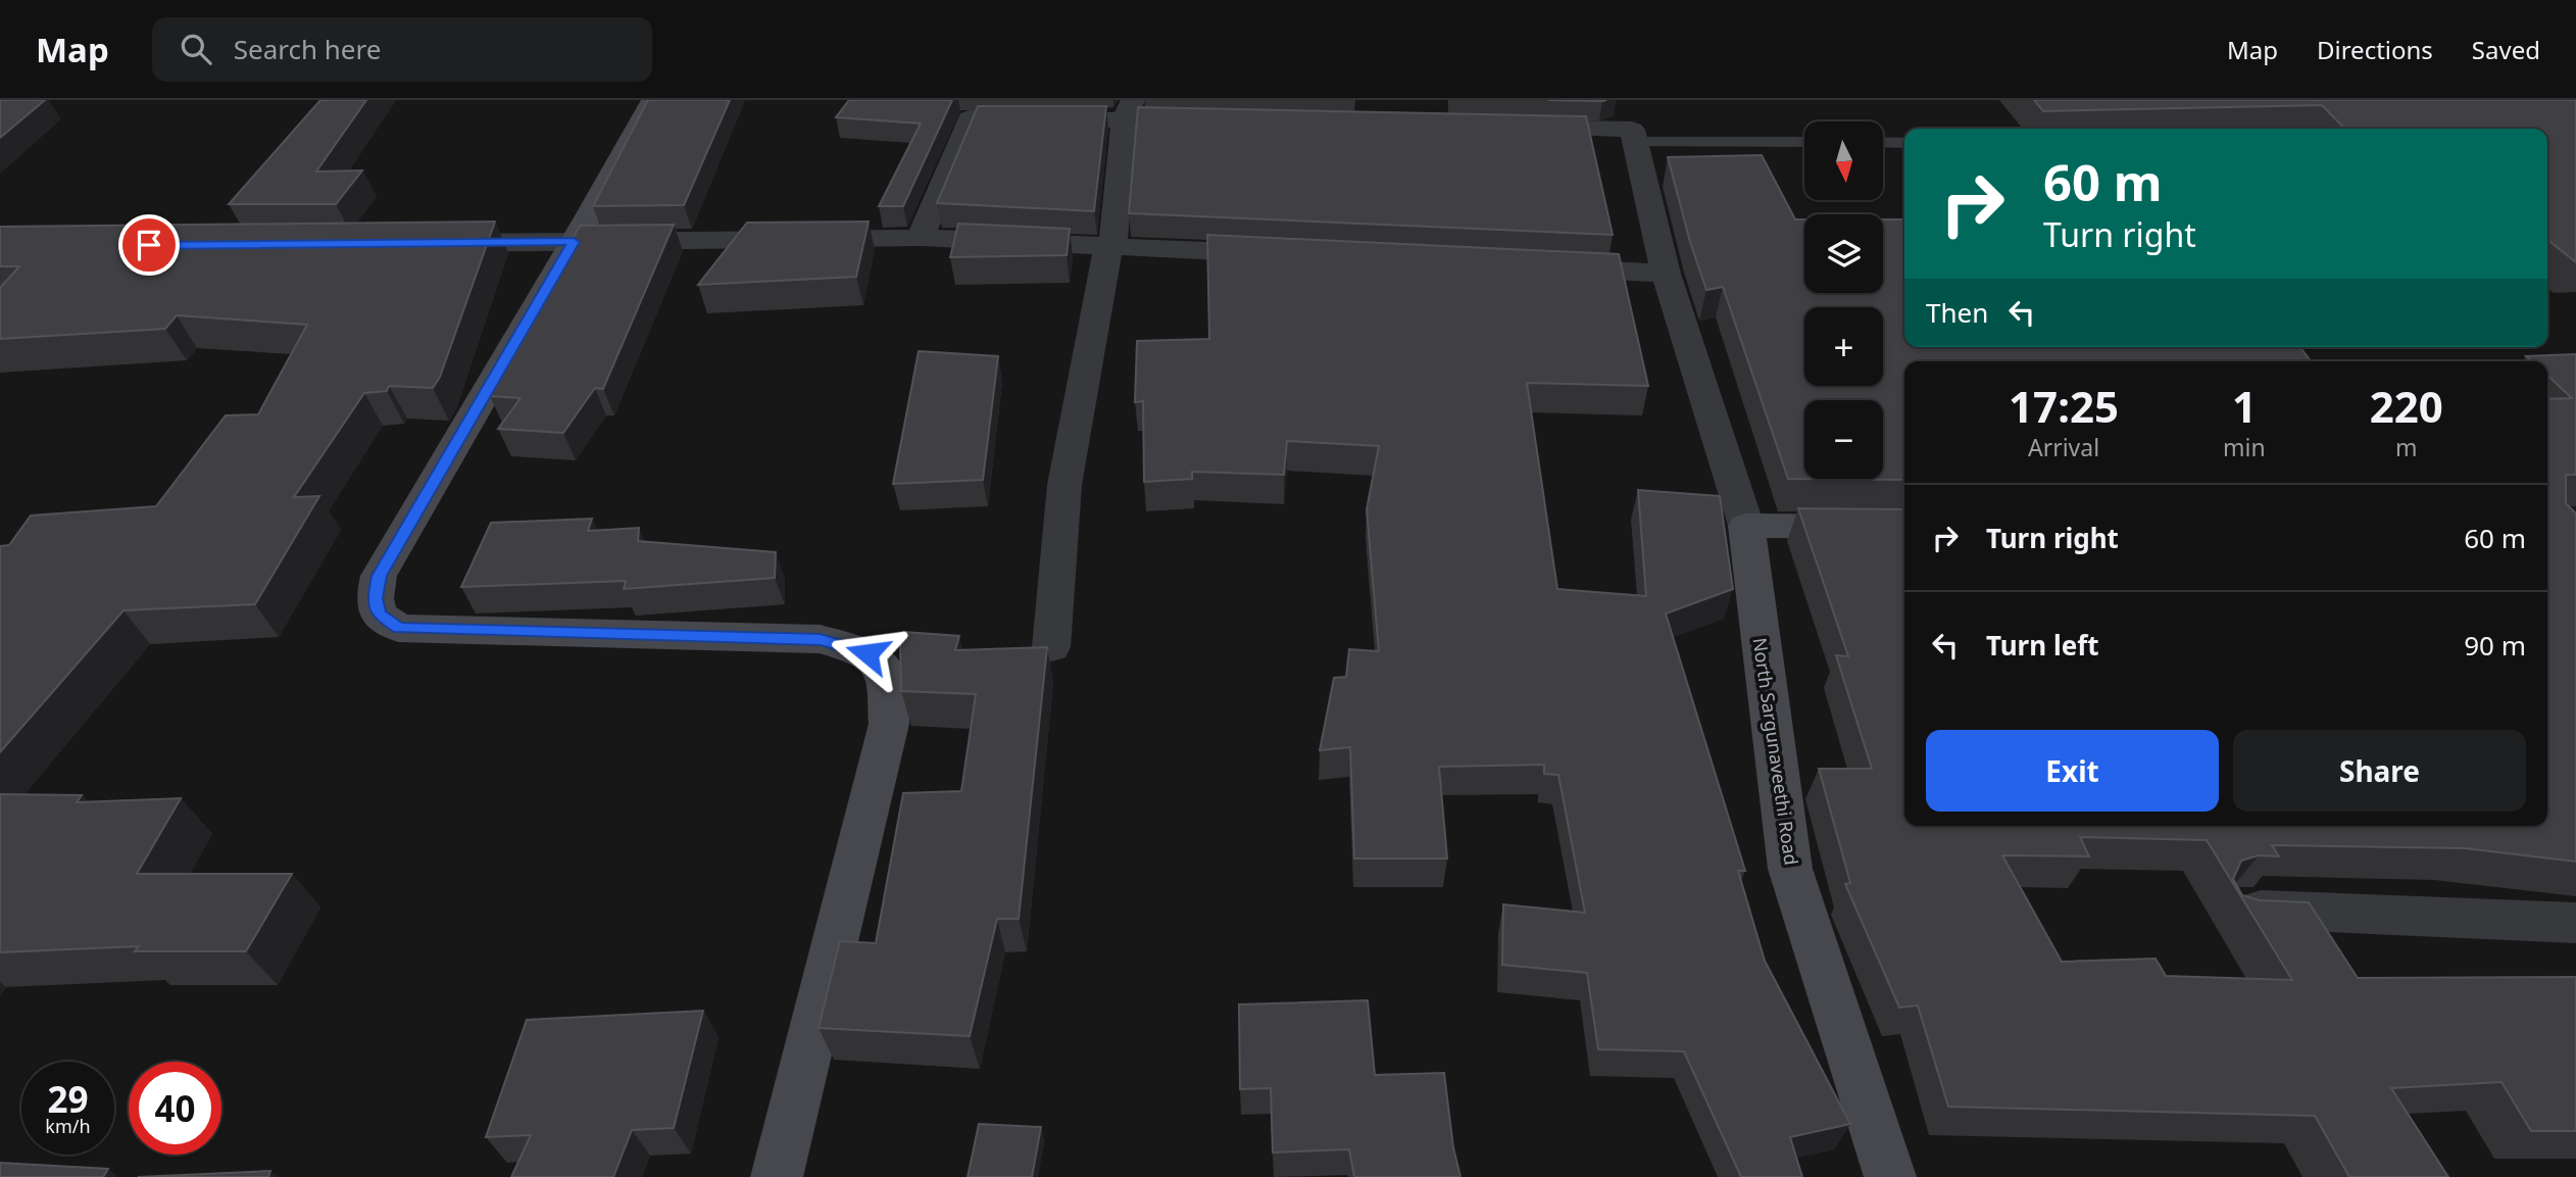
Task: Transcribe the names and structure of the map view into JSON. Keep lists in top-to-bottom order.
{
  "streets": {
    "street": ["North Sargunaveethi Road"]
  },
  "north": "bottom",
  "page": {
    "header": "Map",
    "search": "Search here",
    "nav": ["Map", "Directions", "Saved"],
    "map_buttons": ["+", "−"],
    "turn": ["60 m", "Turn right"],
    "then": "Then",
    "eta": [
      "17:25",
      "Arrival",
      "1",
      "min",
      "220",
      "m"
    ],
    "list": [
      {
        "name": "Turn right",
        "value": "60 m"
      },
      {
        "name": "Turn left",
        "value": "90 m"
      }
    ],
    "buttons": ["Exit", "Share"],
    "speed": "29 km/h",
    "limit": "40"
  }
}
